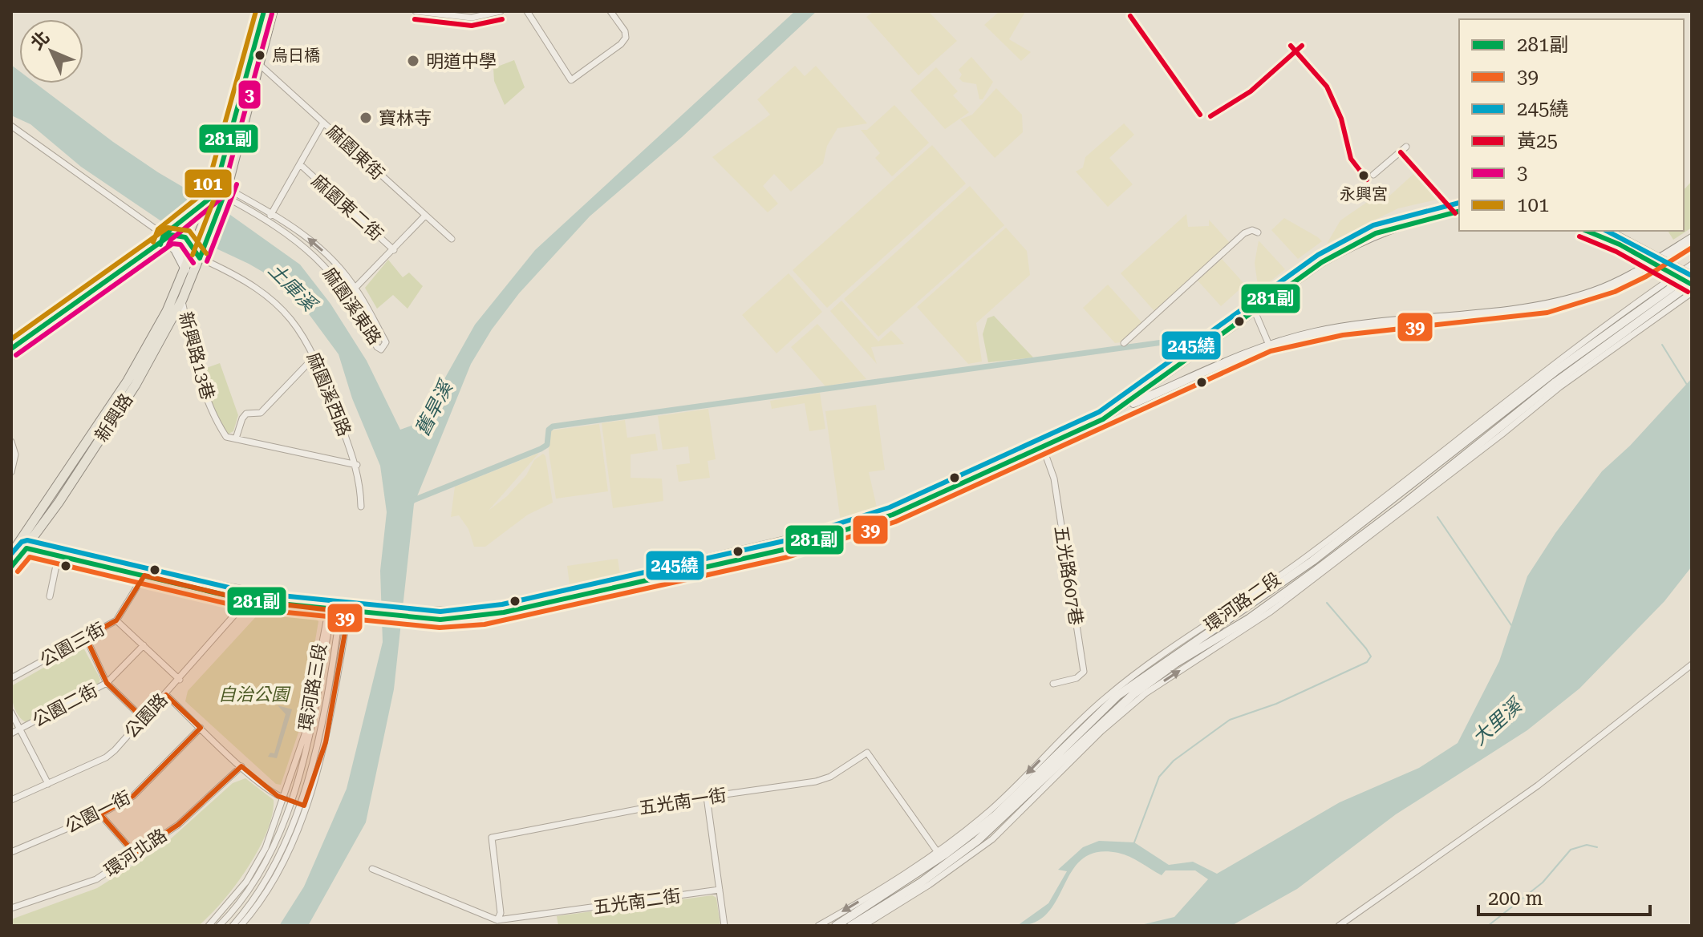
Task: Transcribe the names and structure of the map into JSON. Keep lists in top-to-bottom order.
{
  "streets": {
    "main road": ["新興路", "環河路二段"],
    "street": [
      "麻園東街",
      "麻園東二街",
      "麻園溪東路",
      "新興路13巷",
      "麻園溪西路",
      "五光路607巷",
      "公園三街",
      "環河路三段",
      "公園二街",
      "公園路",
      "五光南一街",
      "公園一街",
      "環河北路",
      "五光南二街"
    ]
  },
  "crossings": [
    ["麻園東街", "麻園東二街"],
    ["麻園東二街", "麻園溪東路"],
    ["新興路13巷", "新興路"],
    ["麻園溪西路", "新興路"],
    ["環河路二段", "五光南一街"],
    ["五光南一街", "五光南二街"]
  ],
  "water": ["土庫溪", "舊旱溪", "大里溪"],
  "parks": ["自治公園"],
  "places": [
    "烏日橋",
    "明道中學",
    "寶林寺",
    "永興宮"
  ],
  "lines": [
    "transit line 281副",
    "transit line 101",
    "transit line 3",
    "transit line 黃25",
    "transit line 245繞",
    "transit line 39"
  ],
  "legend": [
    "281副",
    "39",
    "245繞",
    "黃25",
    "3",
    "101"
  ],
  "scale_bar": "200 m",
  "north": "top left"
}
